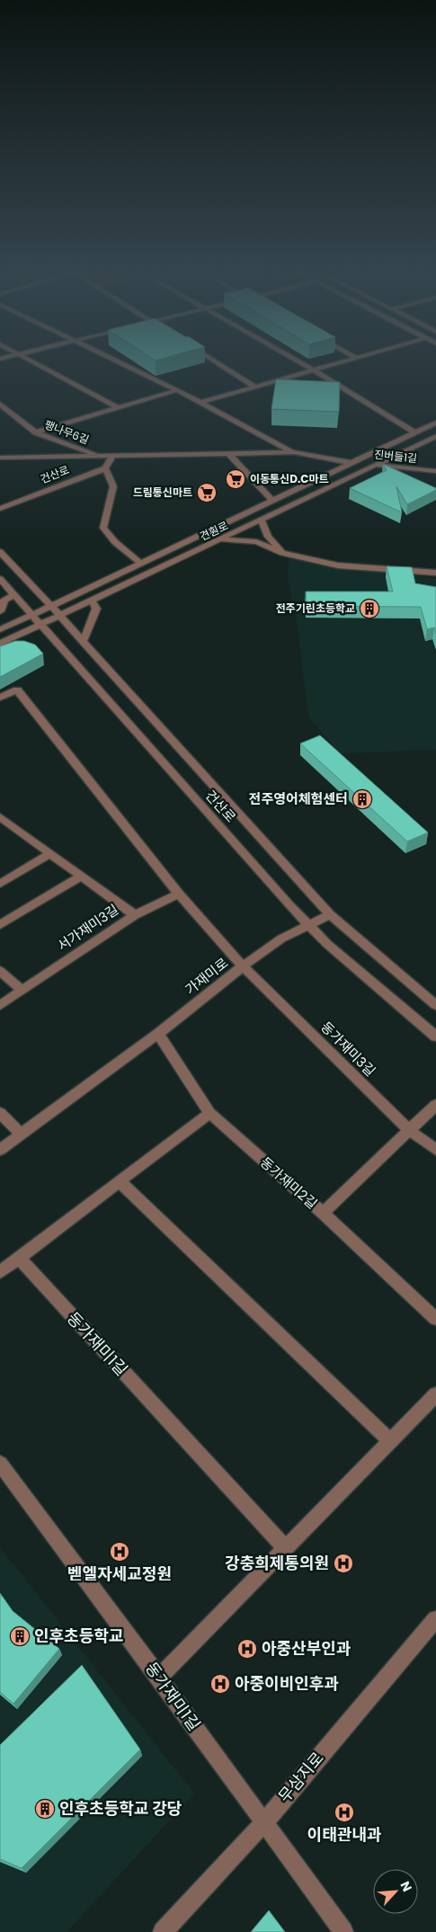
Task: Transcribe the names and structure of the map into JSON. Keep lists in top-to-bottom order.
{
  "streets": {
    "street": [
      "팽나무6길",
      "진버들1길",
      "건산로",
      "견훤로",
      "서가재미3길",
      "가재미로",
      "동가재미3길",
      "동가재미2길",
      "동가재미1길",
      "무삼지로"
    ]
  },
  "crossings": [
    ["팽나무6길", "진버들1길"],
    ["팽나무6길", "견훤로"],
    ["진버들1길", "견훤로"],
    ["건산로", "견훤로"],
    ["가재미로", "동가재미3길"],
    ["가재미로", "동가재미2길"],
    ["동가재미1길", "무삼지로"]
  ],
  "places": {
    "supermarket": ["이동통신D.C마트", "드림통신마트"],
    "building": [
      "전주기린초등학교",
      "전주영어체험센터",
      "인후초등학교",
      "인후초등학교 강당"
    ],
    "hospital": [
      "벧엘자세교정원",
      "강충희제통의원",
      "아중산부인과",
      "아중이비인후과",
      "이태관내과"
    ]
  },
  "north": "top right"
}
